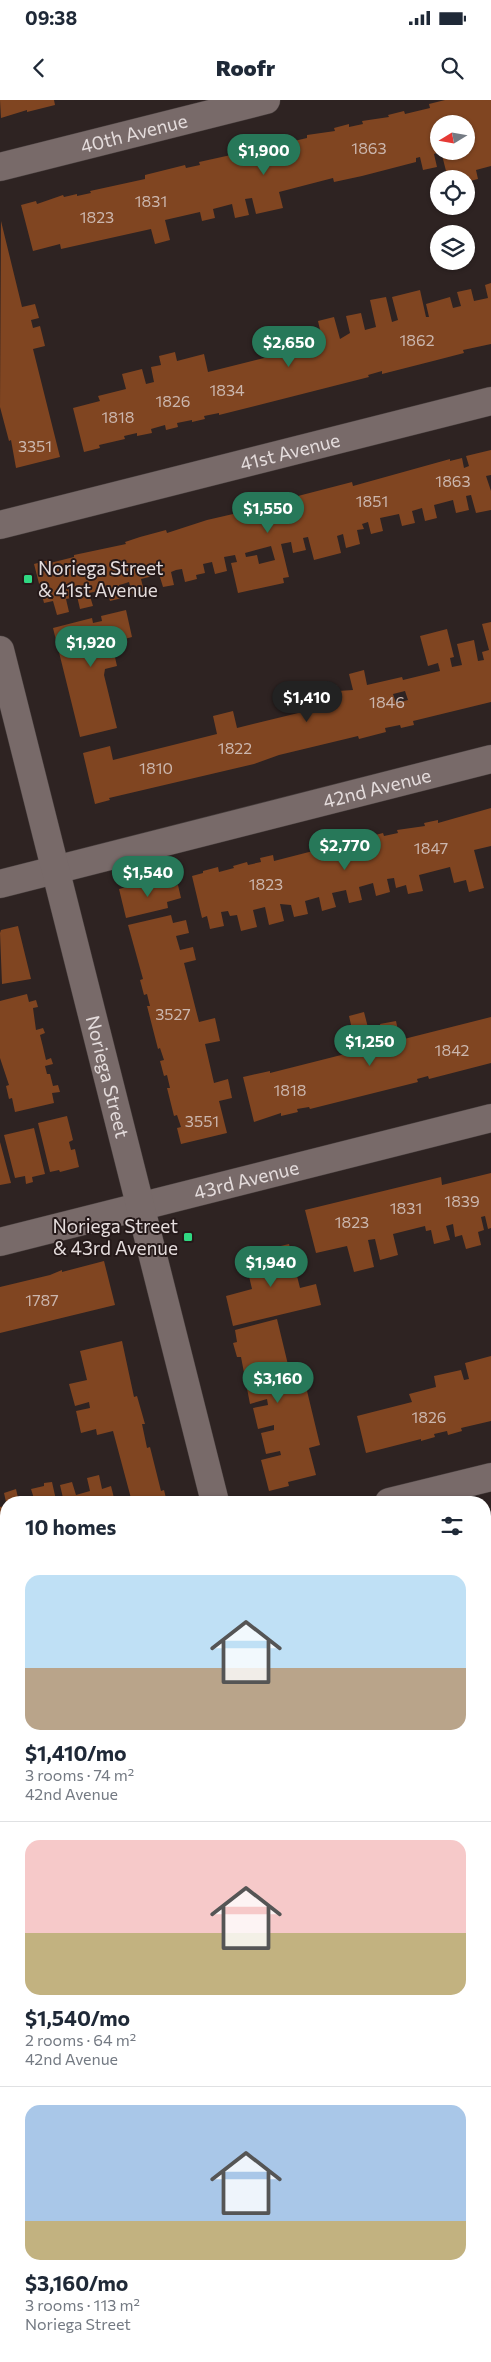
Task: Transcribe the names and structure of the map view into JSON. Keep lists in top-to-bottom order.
{
  "streets": {
    "street": [
      "40th Avenue",
      "41st Avenue",
      "42nd Avenue",
      "Noriega Street",
      "43rd Avenue"
    ]
  },
  "crossings": [
    ["42nd Avenue", "Noriega Street"],
    ["Noriega Street", "43rd Avenue"]
  ],
  "places": {
    "transit": ["Noriega Street & 41st Avenue", "Noriega Street & 43rd Avenue"]
  },
  "house_numbers": [
    "1863",
    "1831",
    "1823",
    "1862",
    "1834",
    "1826",
    "1818",
    "3351",
    "1863",
    "1851",
    "1846",
    "1822",
    "1810",
    "1847",
    "1823",
    "3527",
    "1842",
    "1818",
    "3551",
    "1839",
    "1831",
    "1823",
    "1787",
    "1826"
  ],
  "north": "left",
  "page": {
    "status": "09:38",
    "header": "Roofr",
    "price": [
      "$1,900",
      "$2,650",
      "$1,550",
      "$1,920",
      "$1,410",
      "$2,770",
      "$1,540",
      "$1,250",
      "$1,940",
      "$3,160"
    ],
    "heading": "10 homes",
    "list": [
      {
        "name": "$1,410/mo",
        "note": "3 rooms · 74 m² · 42nd Avenue"
      },
      {
        "name": "$1,540/mo",
        "note": "2 rooms · 64 m² · 42nd Avenue"
      },
      {
        "name": "$3,160/mo",
        "note": "3 rooms · 113 m² · Noriega Street"
      }
    ]
  }
}
